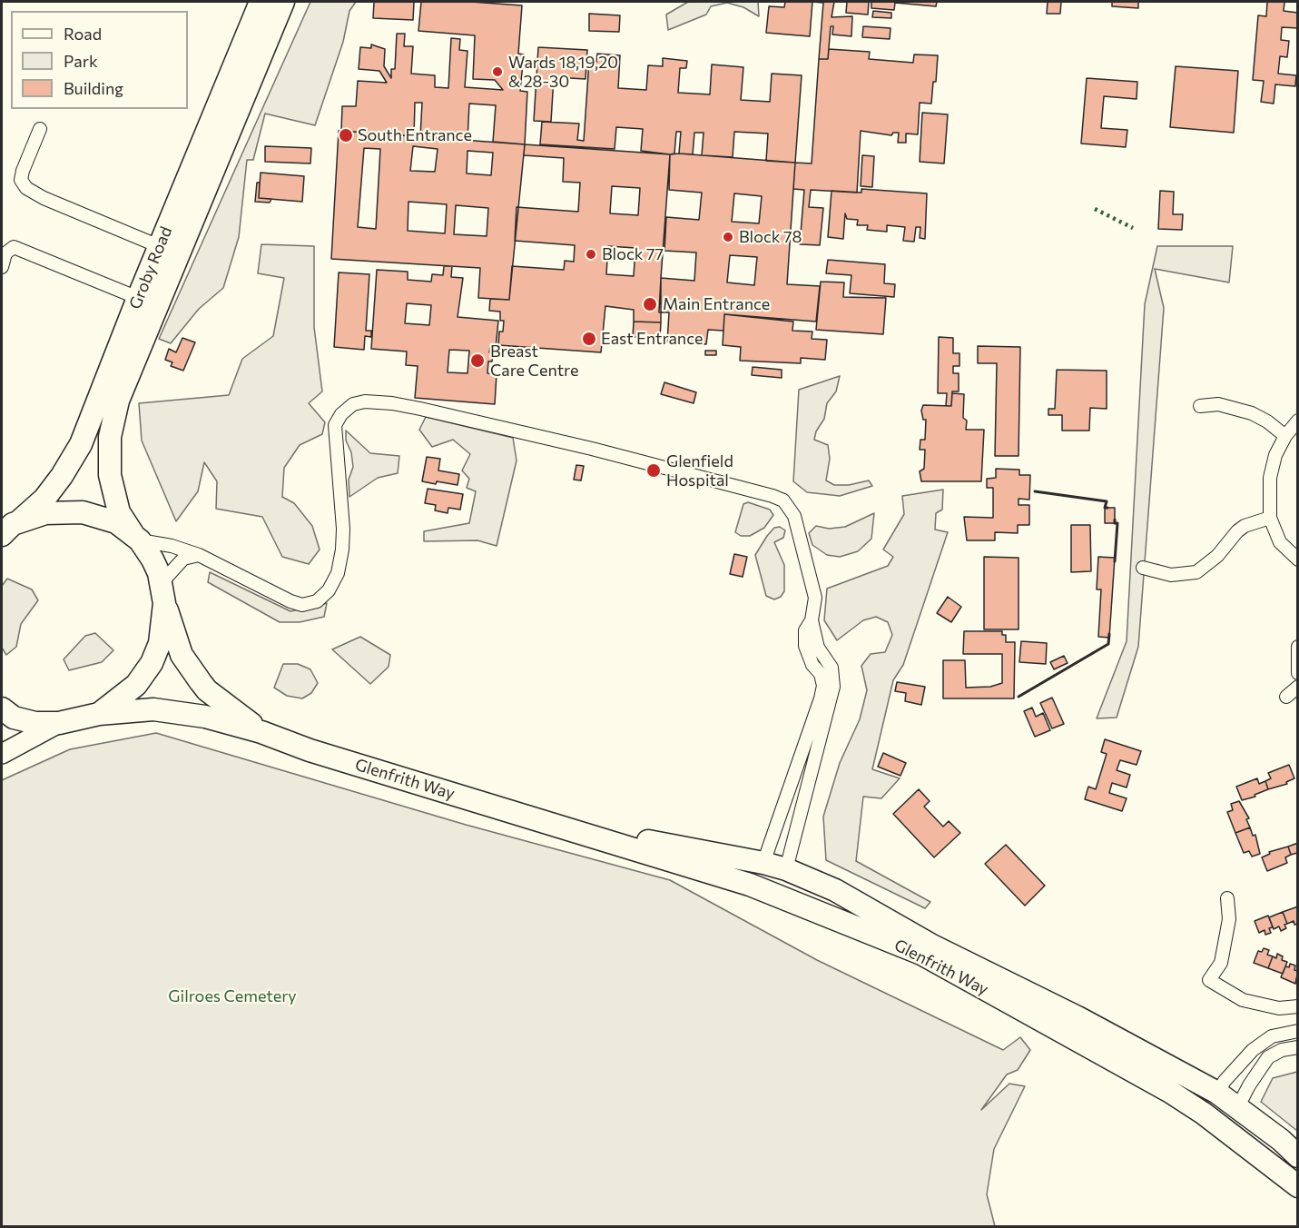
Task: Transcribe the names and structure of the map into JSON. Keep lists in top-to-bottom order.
{
  "streets": {
    "highway": ["Groby Road", "Glenfrith Way"]
  },
  "crossings": [
    ["Groby Road", "Glenfrith Way"]
  ],
  "parks": ["Gilroes Cemetery"],
  "places": [
    "Wards 18,19,20 & 28-30",
    "South Entrance",
    "Block 78",
    "Block 77",
    "Main Entrance",
    "East Entrance",
    "Breast Care Centre",
    "Glenfield Hospital"
  ],
  "legend": ["Road", "Park", "Building"]
}
